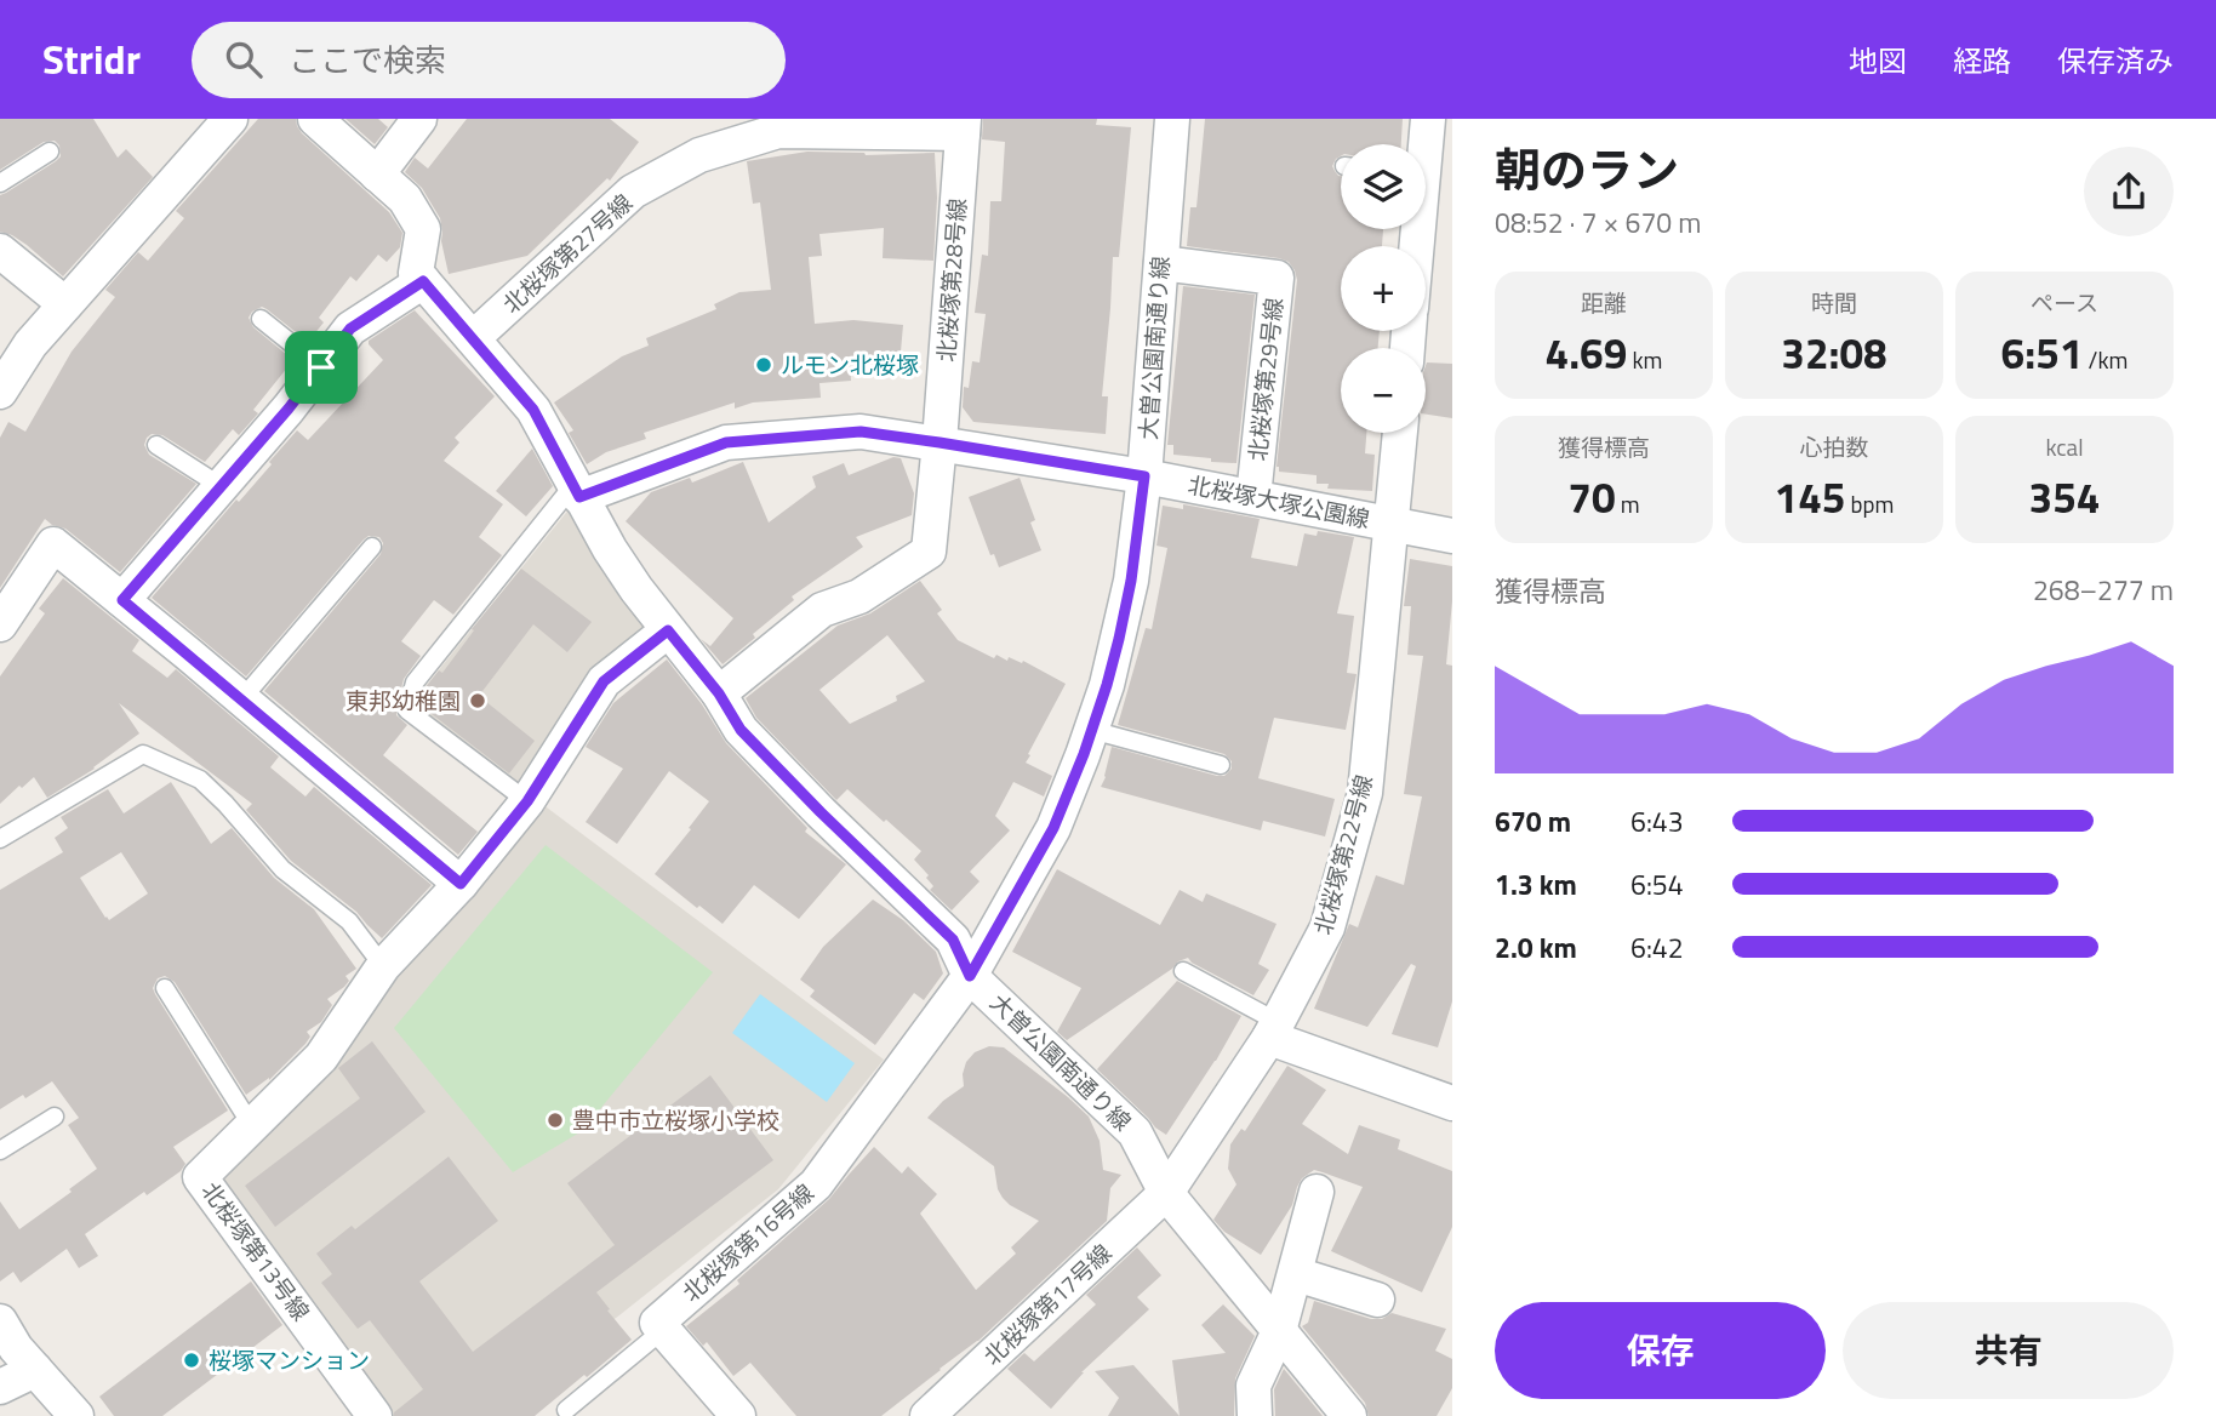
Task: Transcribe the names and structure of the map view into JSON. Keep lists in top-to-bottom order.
{
  "streets": {
    "street": [
      "北桜塚第27号線",
      "北桜塚第28号線",
      "大曽公園南通り線",
      "北桜塚第29号線",
      "北桜塚大塚公園線",
      "北桜塚第22号線",
      "北桜塚第16号線",
      "北桜塚第13号線",
      "北桜塚第17号線"
    ]
  },
  "crossings": [
    ["北桜塚第27号線", "北桜塚第28号線"],
    ["北桜塚第28号線", "北桜塚大塚公園線"],
    ["大曽公園南通り線", "北桜塚第29号線"],
    ["大曽公園南通り線", "北桜塚大塚公園線"],
    ["大曽公園南通り線", "北桜塚第22号線"],
    ["大曽公園南通り線", "北桜塚第16号線"],
    ["大曽公園南通り線", "北桜塚第17号線"],
    ["北桜塚第29号線", "北桜塚大塚公園線"],
    ["北桜塚大塚公園線", "北桜塚第22号線"],
    ["北桜塚第22号線", "北桜塚第17号線"]
  ],
  "places": [
    "ルモン北桜塚",
    "東邦幼稚園",
    "豊中市立桜塚小学校",
    "桜塚マンション"
  ],
  "page": {
    "header": "Stridr",
    "search": "ここで検索",
    "nav": ["地図", "経路", "保存済み"],
    "heading": ["朝のラン", "08:52 · 7 × 670 m"],
    "map_buttons": ["+", "−"],
    "stats": [
      ["距離", "4.69 km"],
      ["時間", "32:08"],
      ["ペース", "6:51 /km"],
      ["獲得標高", "70 m"],
      ["心拍数", "145 bpm"],
      ["kcal", "354"]
    ],
    "chart": ["獲得標高", "268–277 m"],
    "list": [
      {
        "name": "670 m",
        "note": "6:43"
      },
      {
        "name": "1.3 km",
        "note": "6:54"
      },
      {
        "name": "2.0 km",
        "note": "6:42"
      }
    ],
    "buttons": ["保存", "共有"]
  }
}
